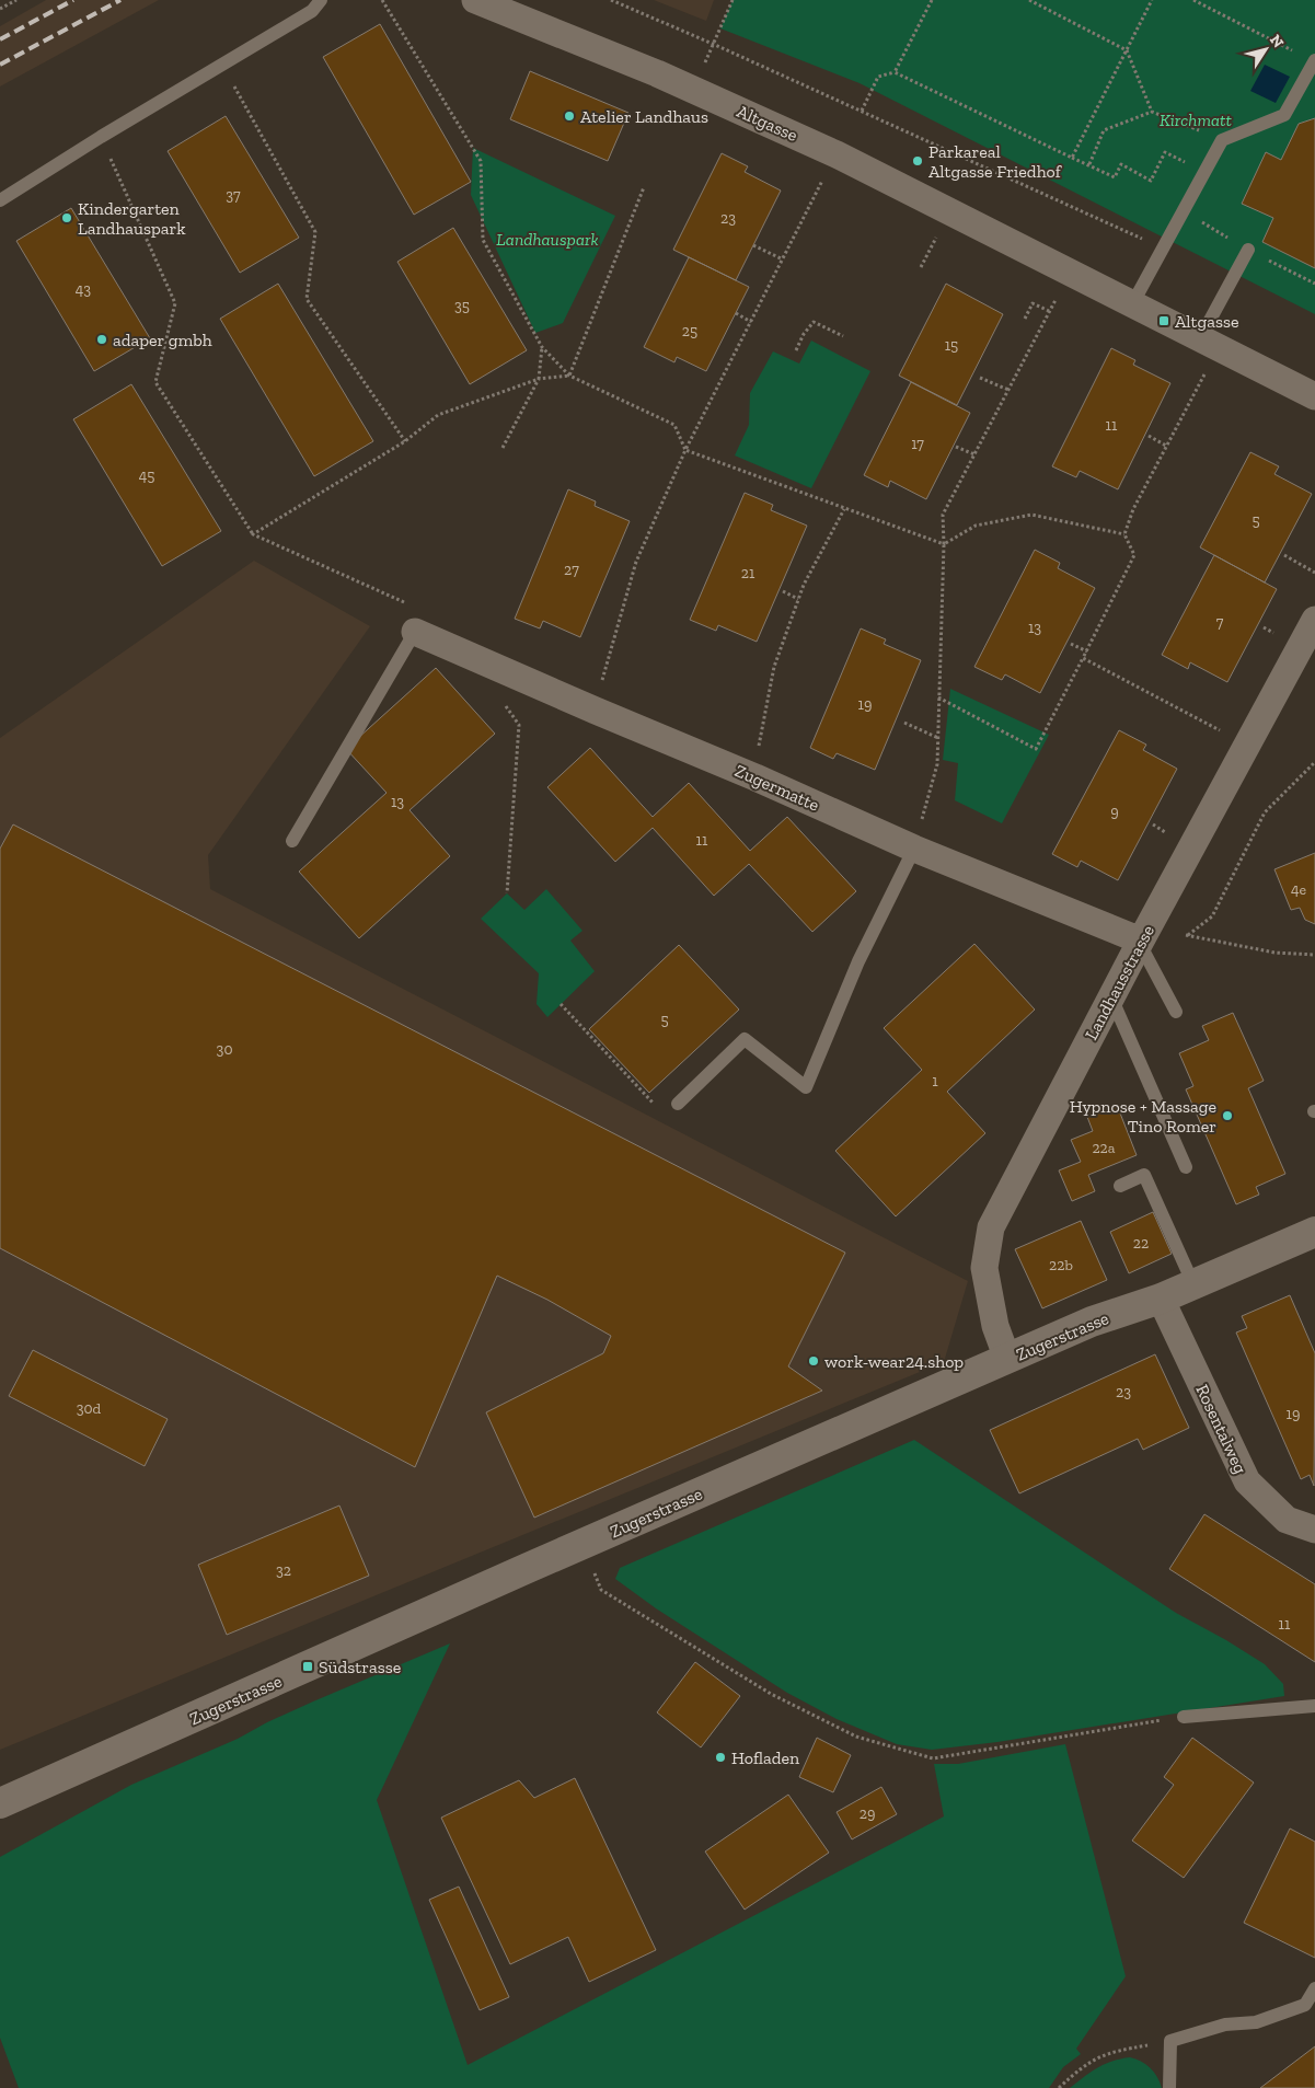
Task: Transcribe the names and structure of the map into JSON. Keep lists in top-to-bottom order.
{
  "streets": {
    "street": [
      "Altgasse",
      "Zugermatte",
      "Landhausstrasse",
      "Zugerstrasse",
      "Rosentalweg"
    ]
  },
  "crossings": [
    ["Zugermatte", "Landhausstrasse"],
    ["Landhausstrasse", "Zugerstrasse"],
    ["Zugerstrasse", "Rosentalweg"]
  ],
  "parks": ["Kirchmatt", "Landhauspark"],
  "places": {
    "other": [
      "Atelier Landhaus",
      "Parkareal Altgasse Friedhof",
      "Kindergarten Landhauspark",
      "adaper gmbh",
      "Hypnose + Massage Tino Romer",
      "work-wear24.shop",
      "Hofladen"
    ],
    "transit": ["Altgasse", "Südstrasse"]
  },
  "house_numbers": [
    "37",
    "23",
    "43",
    "35",
    "25",
    "15",
    "11",
    "17",
    "45",
    "5",
    "27",
    "21",
    "7",
    "13",
    "19",
    "13",
    "9",
    "11",
    "4e",
    "5",
    "30",
    "1",
    "22a",
    "22",
    "22b",
    "23",
    "30d",
    "19",
    "32",
    "11",
    "29"
  ],
  "north": "top right"
}
